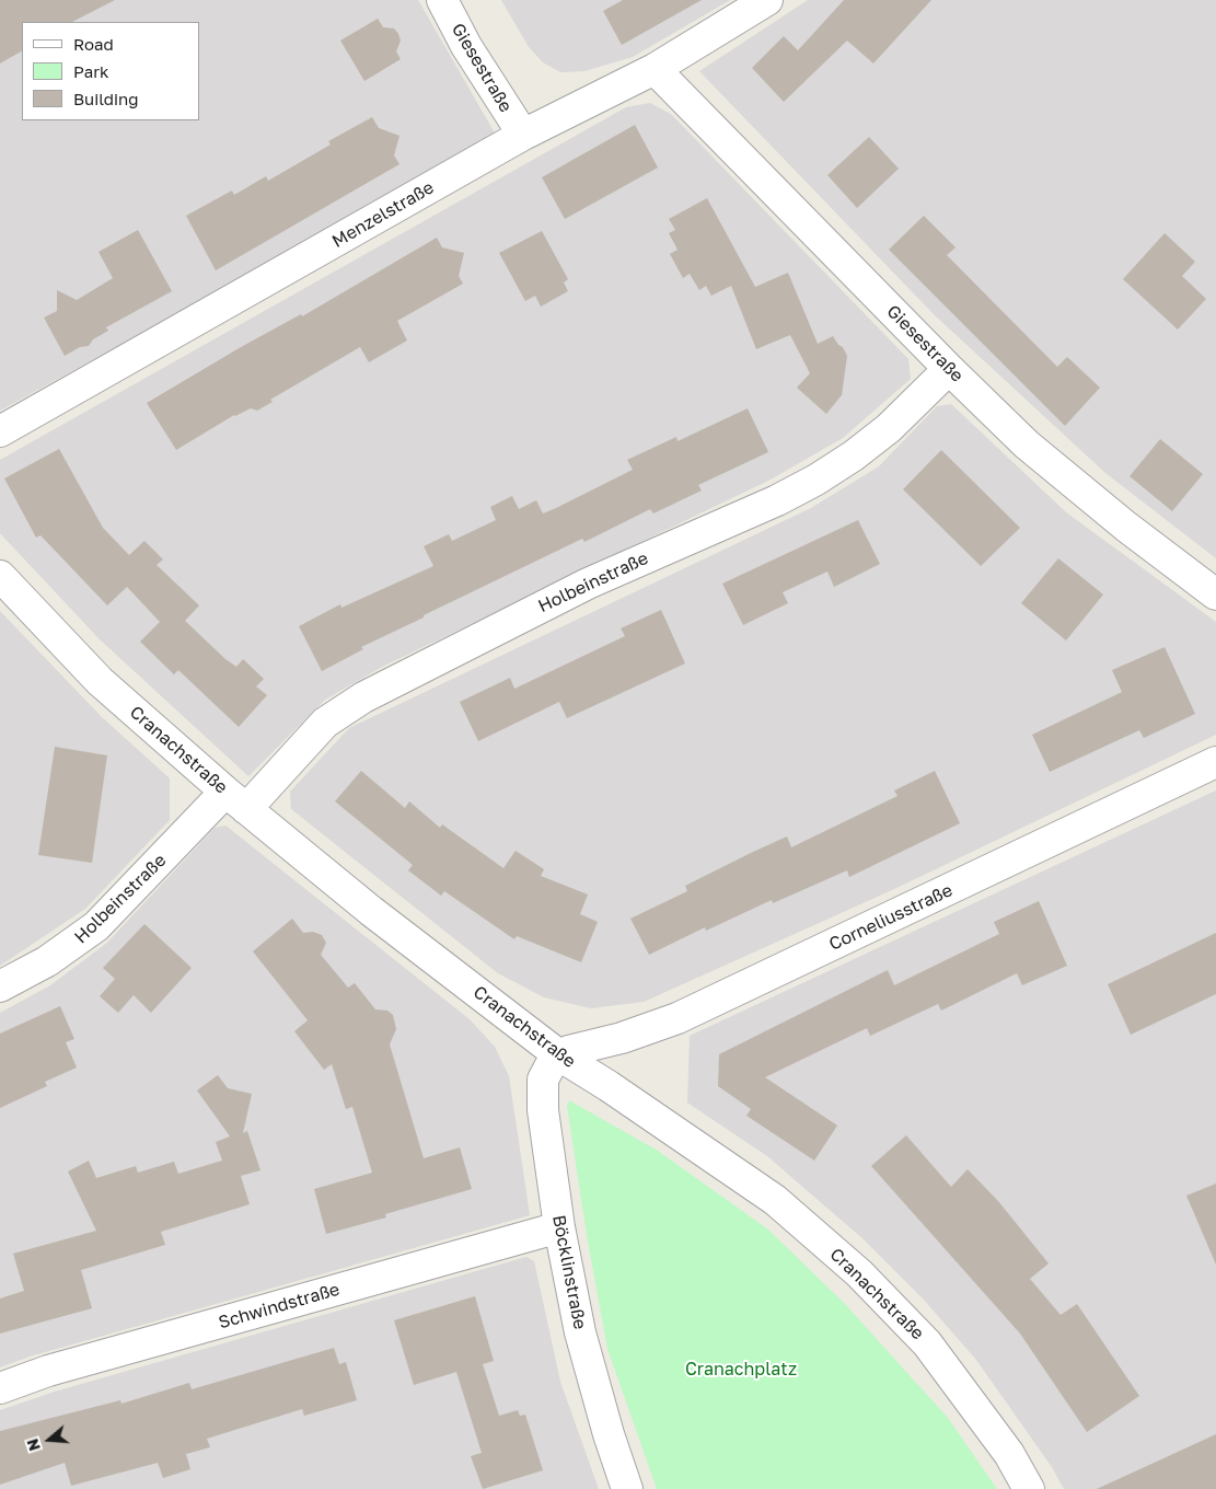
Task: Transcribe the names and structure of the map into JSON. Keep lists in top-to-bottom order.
{
  "streets": {
    "street": [
      "Giesestraße",
      "Menzelstraße",
      "Holbeinstraße",
      "Cranachstraße",
      "Corneliusstraße",
      "Böcklinstraße",
      "Schwindstraße"
    ]
  },
  "crossings": [
    ["Giesestraße", "Menzelstraße"],
    ["Giesestraße", "Holbeinstraße"],
    ["Holbeinstraße", "Cranachstraße"],
    ["Cranachstraße", "Corneliusstraße"],
    ["Cranachstraße", "Böcklinstraße"],
    ["Corneliusstraße", "Böcklinstraße"],
    ["Böcklinstraße", "Schwindstraße"]
  ],
  "parks": ["Cranachplatz"],
  "legend": ["Road", "Park", "Building"],
  "north": "left"
}
